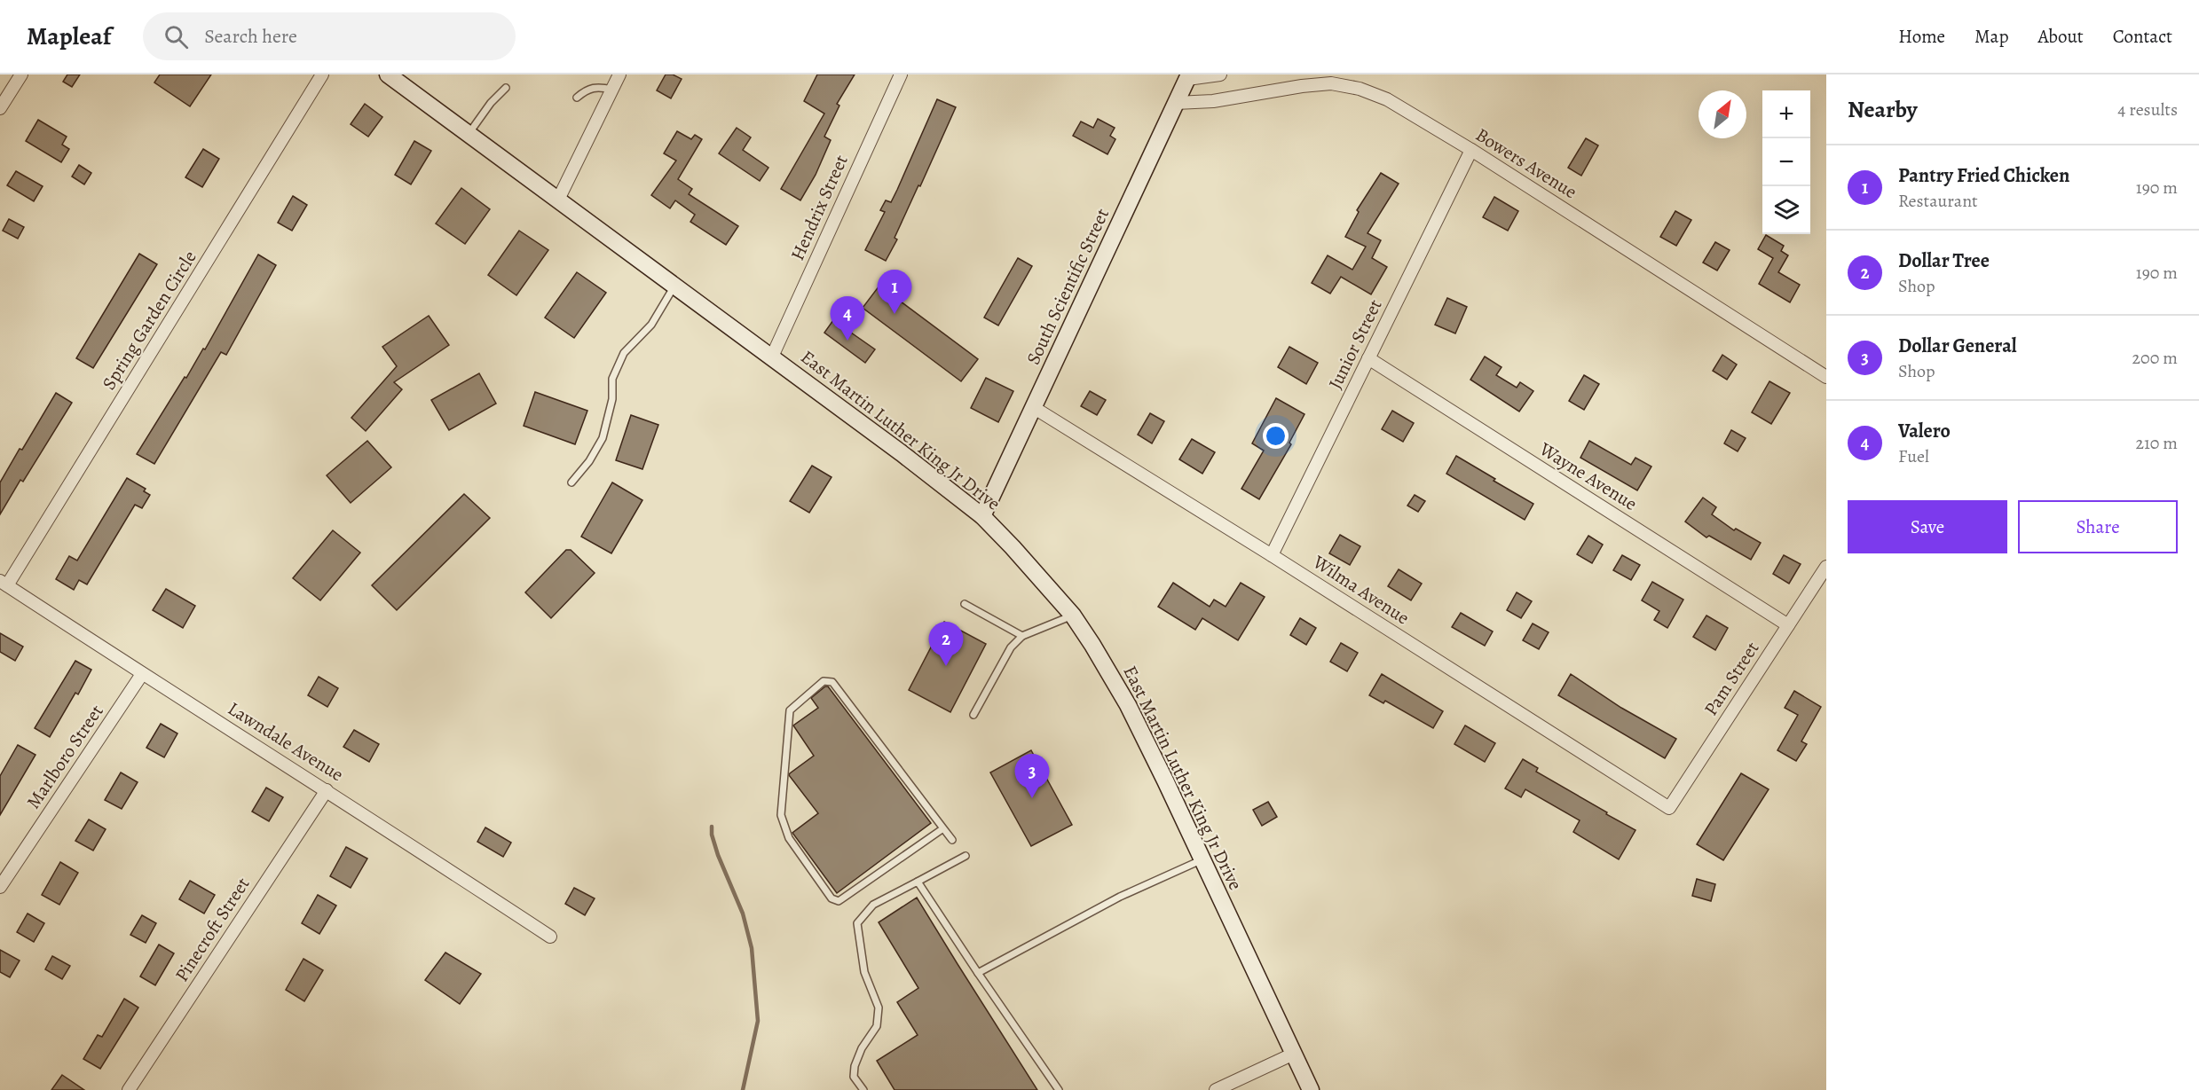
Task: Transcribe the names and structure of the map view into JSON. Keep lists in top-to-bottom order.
{
  "streets": {
    "main road": ["South Scientific Street", "East Martin Luther King Jr Drive"],
    "street": [
      "Bowers Avenue",
      "Hendrix Street",
      "Spring Garden Circle",
      "Junior Street",
      "Wayne Avenue",
      "Wilma Avenue",
      "Pam Street",
      "Lawndale Avenue",
      "Marlboro Street",
      "Pinecroft Street"
    ]
  },
  "crossings": [
    ["Bowers Avenue", "South Scientific Street"],
    ["Bowers Avenue", "Junior Street"],
    ["Hendrix Street", "East Martin Luther King Jr Drive"],
    ["South Scientific Street", "East Martin Luther King Jr Drive"],
    ["South Scientific Street", "Wilma Avenue"],
    ["Spring Garden Circle", "Lawndale Avenue"],
    ["Junior Street", "Wayne Avenue"],
    ["Junior Street", "Wilma Avenue"],
    ["Wayne Avenue", "Pam Street"],
    ["Wilma Avenue", "Pam Street"],
    ["Lawndale Avenue", "Marlboro Street"],
    ["Lawndale Avenue", "Pinecroft Street"]
  ],
  "north": "top right",
  "page": {
    "header": "Mapleaf",
    "search": "Search here",
    "nav": [
      "Home",
      "Map",
      "About",
      "Contact"
    ],
    "heading": ["Nearby", "4 results"],
    "map_buttons": ["+", "−"],
    "list": [
      {
        "mark": "1",
        "name": "Pantry Fried Chicken",
        "note": "Restaurant",
        "value": "190 m"
      },
      {
        "mark": "2",
        "name": "Dollar Tree",
        "note": "Shop",
        "value": "190 m"
      },
      {
        "mark": "3",
        "name": "Dollar General",
        "note": "Shop",
        "value": "200 m"
      },
      {
        "mark": "4",
        "name": "Valero",
        "note": "Fuel",
        "value": "210 m"
      }
    ],
    "pins": [
      "1",
      "4",
      "2",
      "3"
    ],
    "buttons": ["Save", "Share"]
  }
}
